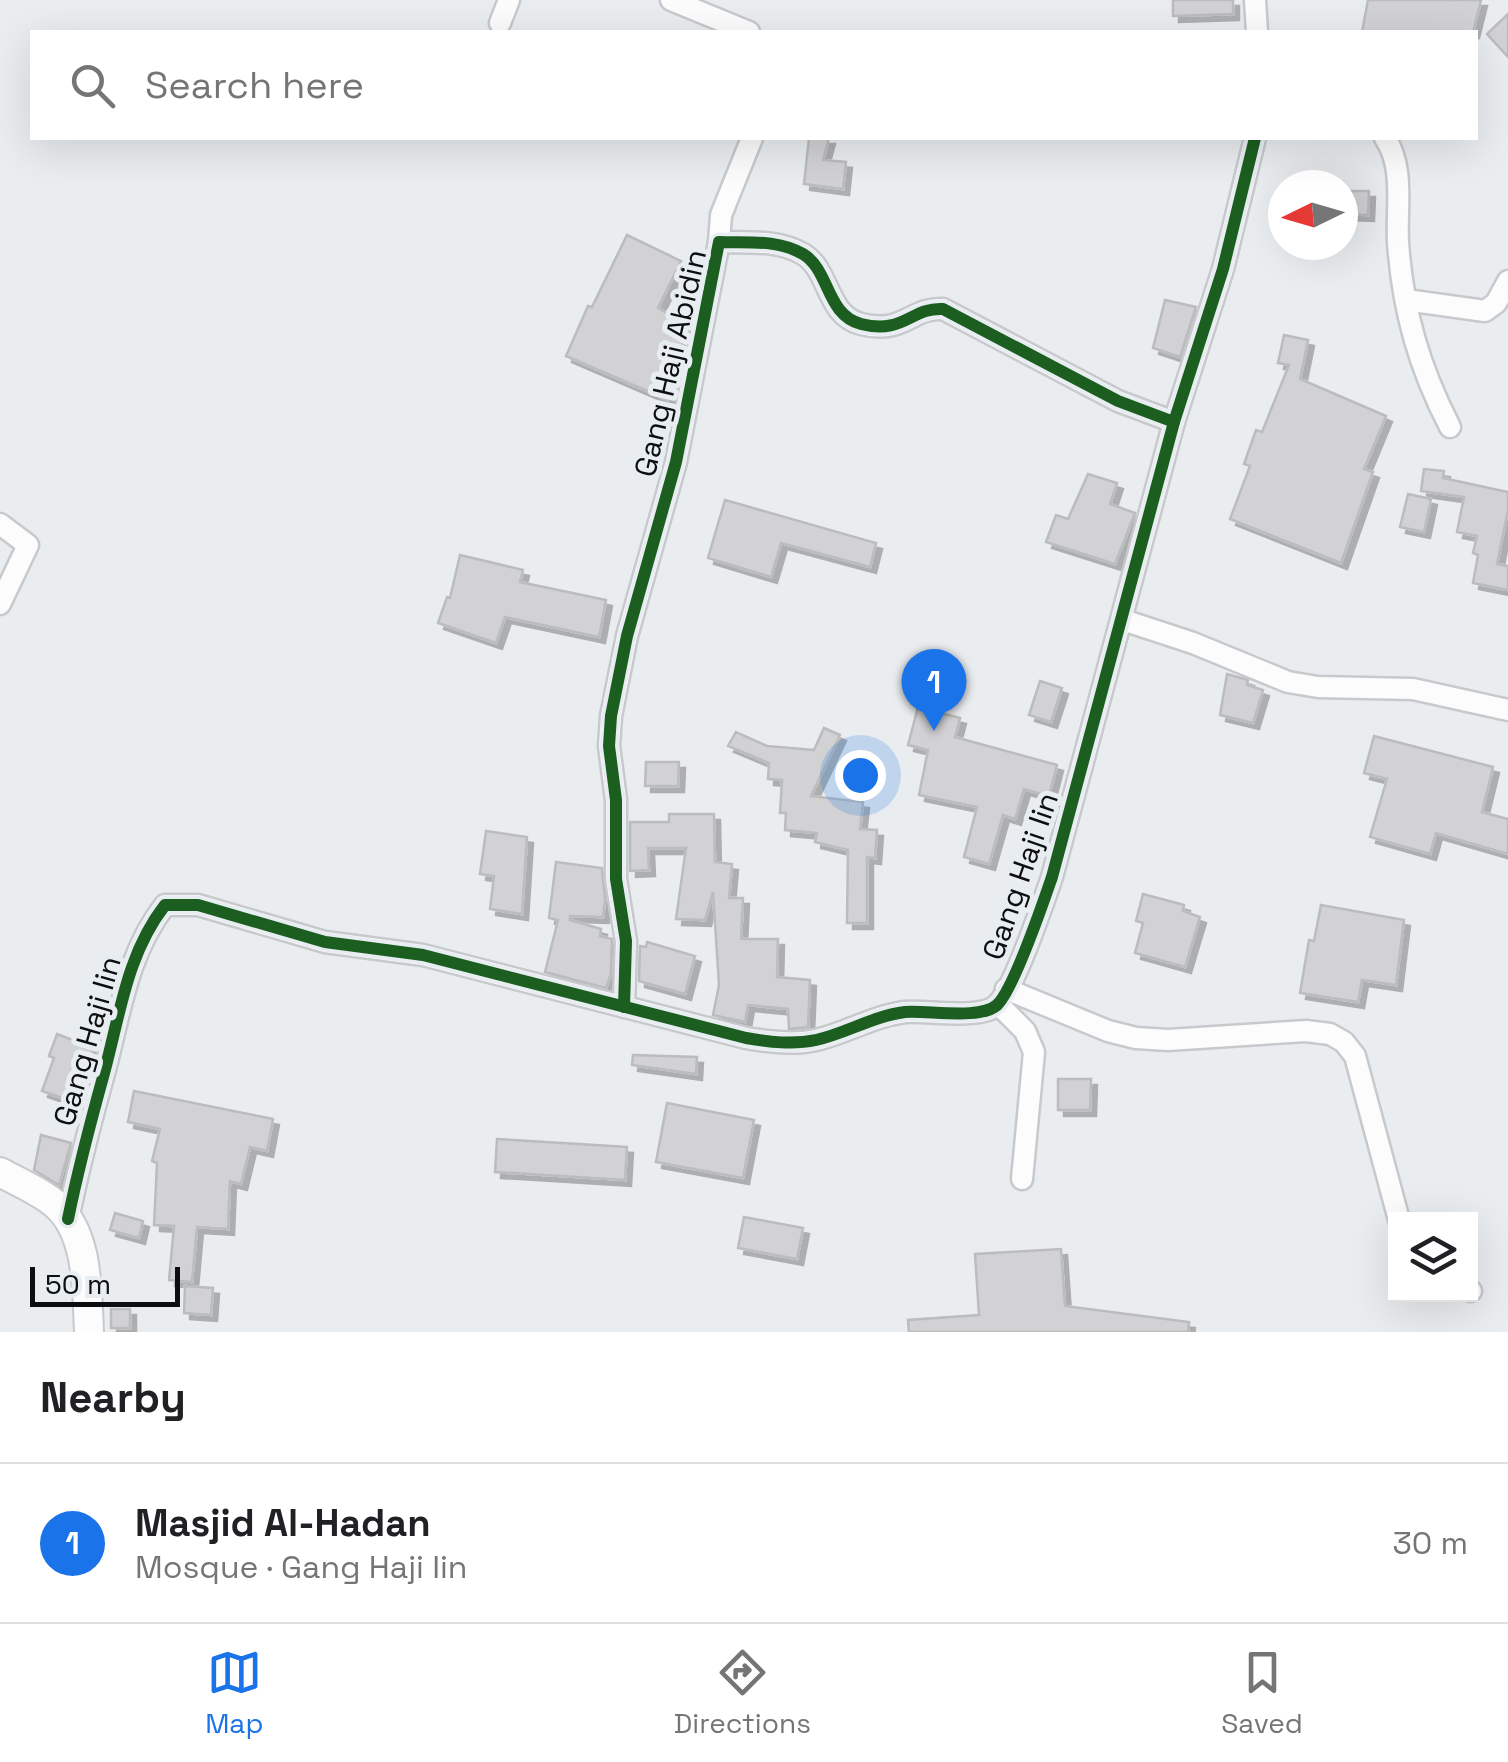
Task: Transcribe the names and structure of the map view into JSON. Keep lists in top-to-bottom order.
{
  "streets": {
    "street": ["Gang Haji Abidin", "Gang Haji Iin"]
  },
  "crossings": [
    ["Gang Haji Abidin", "Gang Haji Iin"]
  ],
  "scale_bar": "50 m",
  "north": "left",
  "page": {
    "search": "Search here",
    "pins": "1",
    "scale": "50 m",
    "heading": "Nearby",
    "list": [
      {
        "mark": "1",
        "name": "Masjid Al-Hadan",
        "note": "Mosque · Gang Haji Iin",
        "value": "30 m"
      }
    ],
    "nav": ["Map", "Directions", "Saved"]
  }
}
